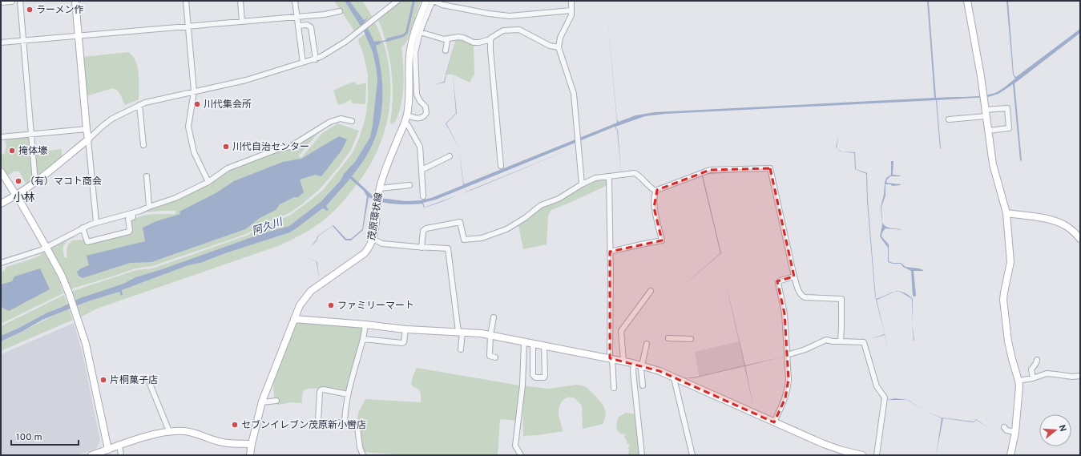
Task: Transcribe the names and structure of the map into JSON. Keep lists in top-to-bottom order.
{
  "streets": {
    "street": ["茂原環状線"]
  },
  "districts": ["小林"],
  "water": ["阿久川"],
  "places": [
    "ラーメン作",
    "川代集会所",
    "川代自治センター",
    "掩体壕",
    "（有）マコト商会",
    "ファミリーマート",
    "片桐菓子店",
    "セブンイレブン茂原新小轡店"
  ],
  "scale_bar": "100 m",
  "north": "right"
}
